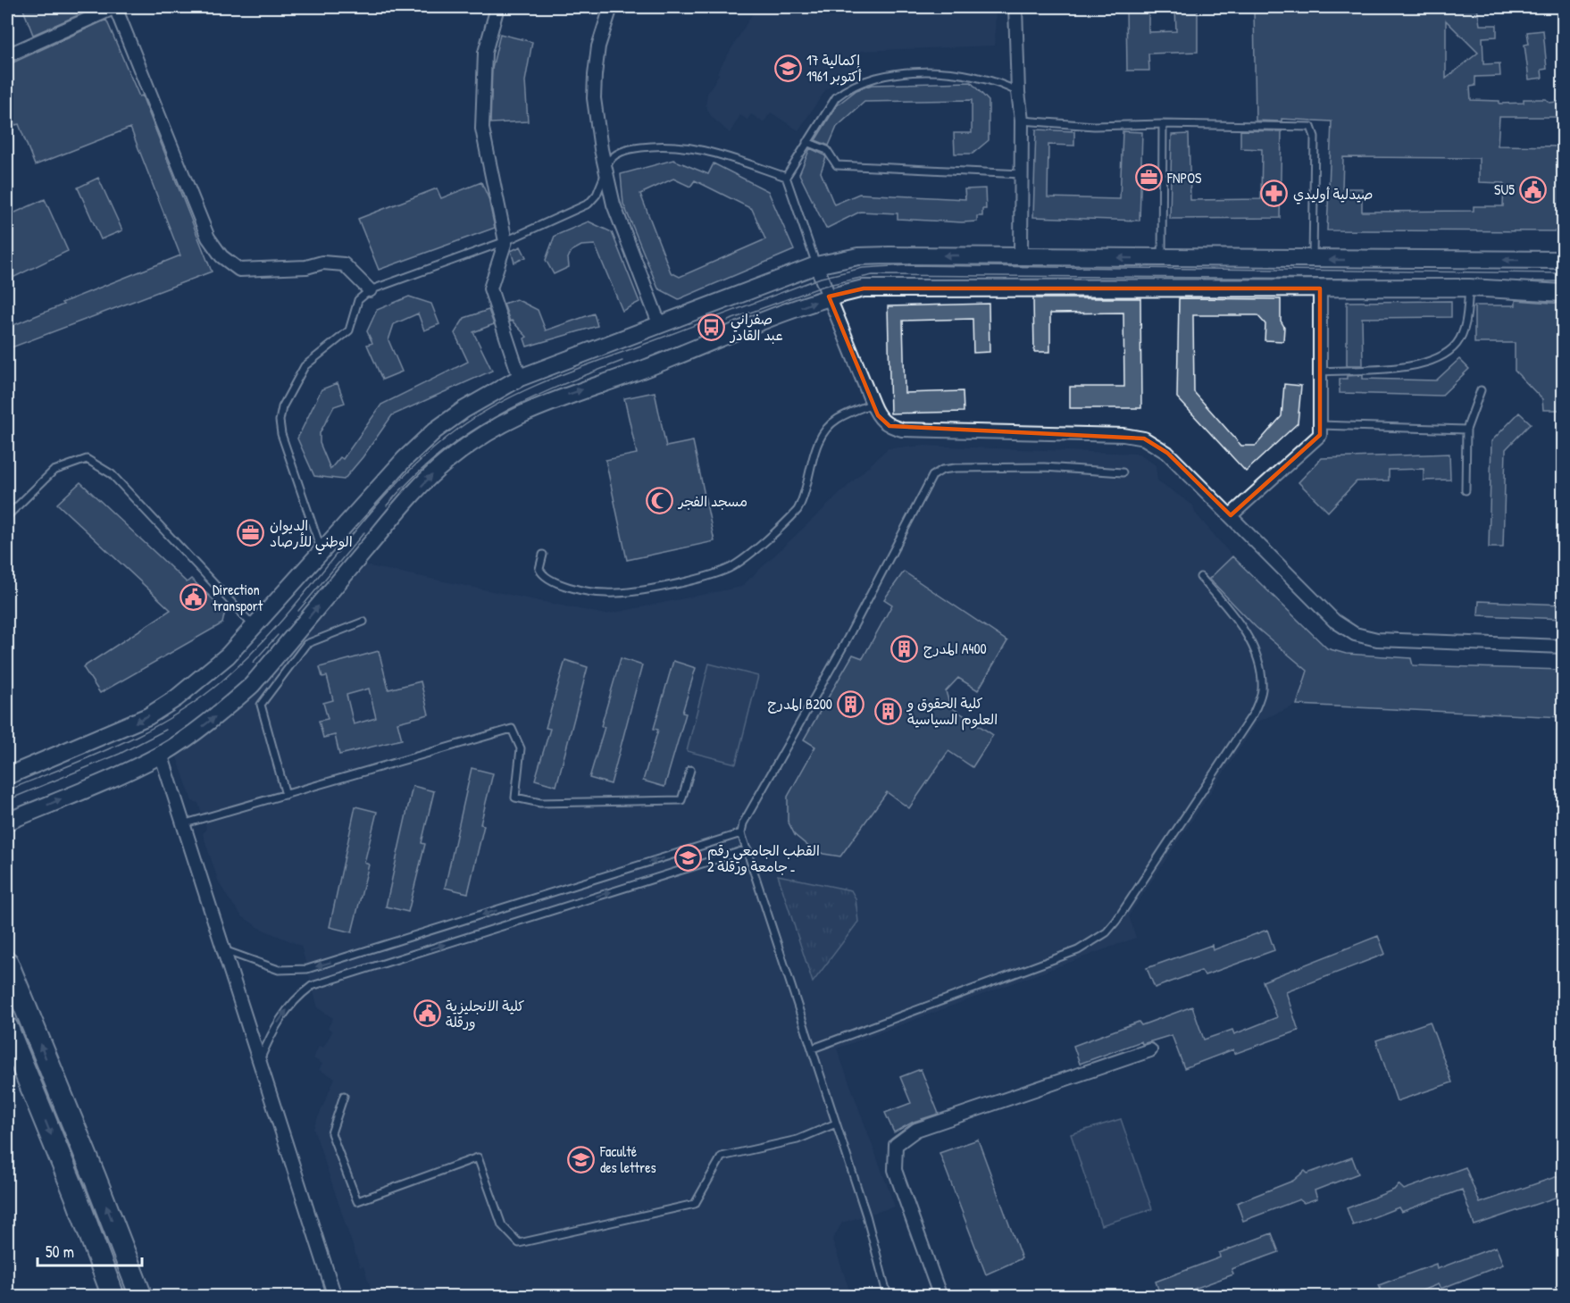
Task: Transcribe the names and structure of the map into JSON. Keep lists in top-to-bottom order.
{
  "places": {
    "school or university": ["إكمالية 17 أكتوبر 1961", "القطب الجامعي رقم 2 ـ جامعة ورقلة", "Faculté des lettres"],
    "office": ["FNPOS", "الديوان الوطني للأرصاد"],
    "public building": ["SU5", "Direction transport", "كلية الانجليزية ورقلة"],
    "pharmacy": ["صيدلية أوليدي"],
    "bus stop": ["صفراني عبد القادر"],
    "mosque": ["مسجد الفجر"],
    "building": ["المدرج A400", "المدرج B200", "كلية الحقوق و العلوم السياسية"]
  },
  "scale_bar": "50 m"
}
